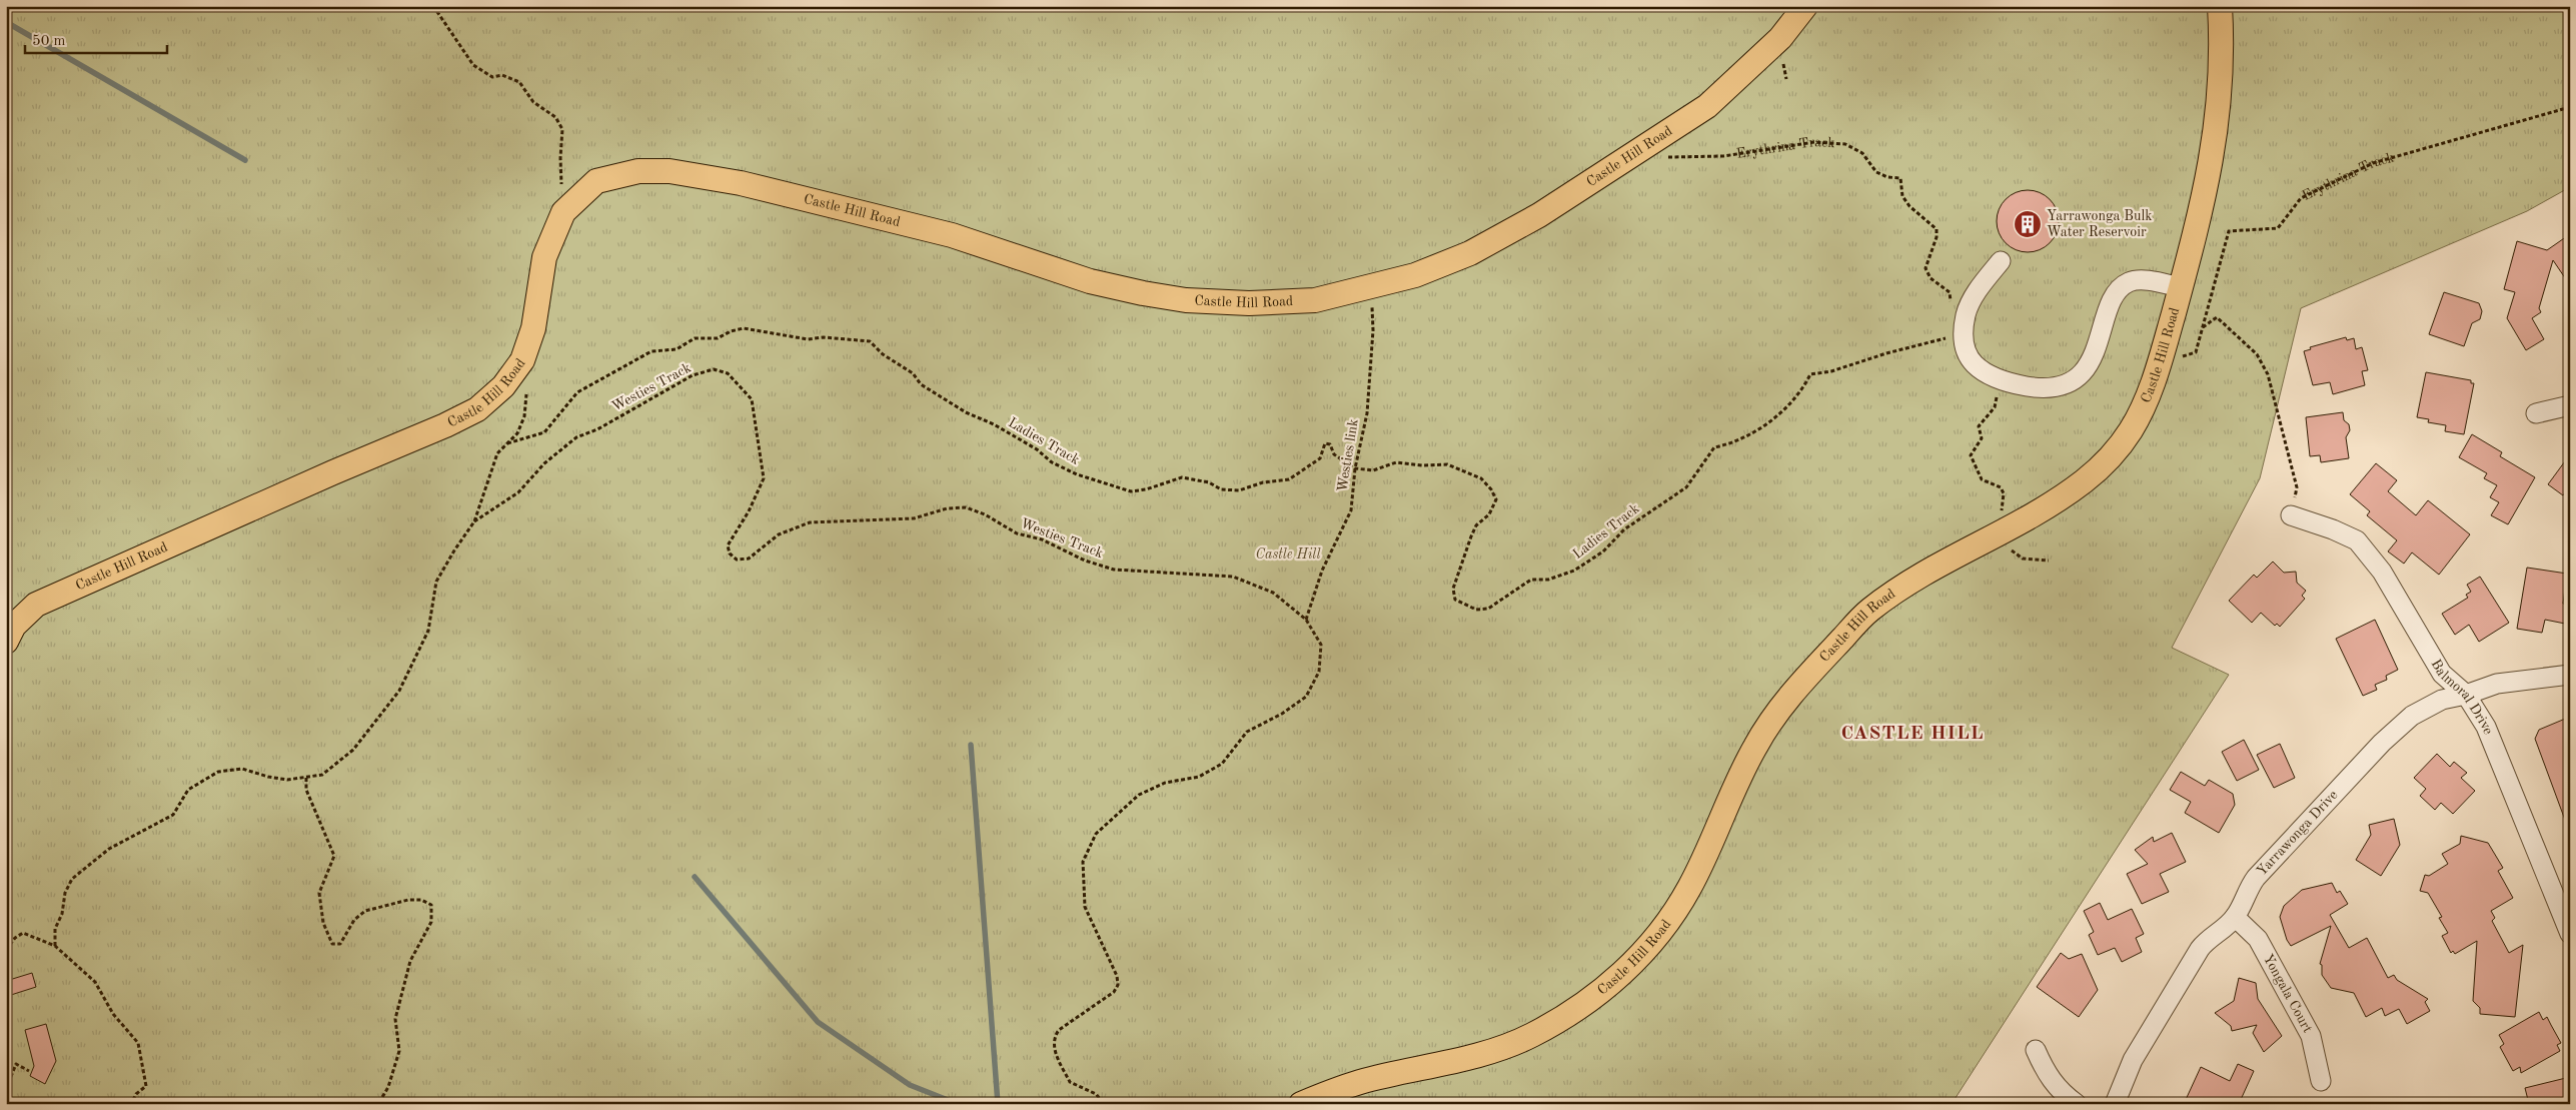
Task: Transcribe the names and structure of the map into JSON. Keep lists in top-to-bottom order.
{
  "streets": {
    "main road": ["Castle Hill Road"],
    "street": ["Balmoral Drive", "Yarrawonga Drive", "Yongala Court"],
    "path": [
      "Erythrina Track",
      "Westies Track",
      "Ladies Track",
      "Westies link"
    ]
  },
  "crossings": [
    ["Erythrina Track", "Castle Hill Road"],
    ["Castle Hill Road", "Westies link"],
    ["Westies Track", "Westies link"],
    ["Ladies Track", "Westies link"],
    ["Balmoral Drive", "Yarrawonga Drive"],
    ["Yarrawonga Drive", "Yongala Court"]
  ],
  "districts": ["CASTLE HILL"],
  "parks": ["Castle Hill"],
  "places": {
    "building": ["Yarrawonga Bulk Water Reservoir"]
  },
  "scale_bar": "50 m"
}
